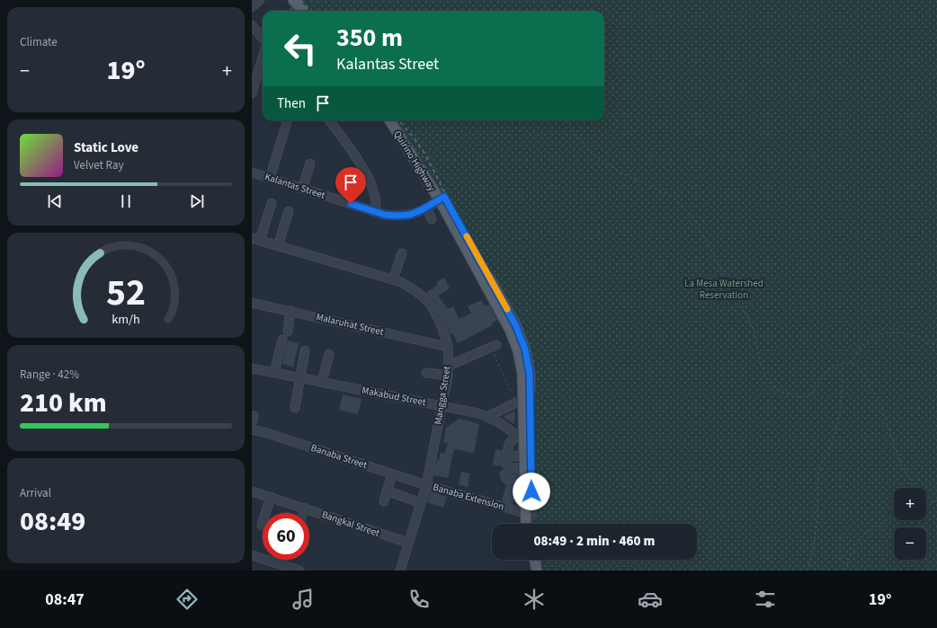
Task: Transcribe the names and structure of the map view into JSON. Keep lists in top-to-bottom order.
{
  "streets": {
    "main road": ["Quirino Highway"],
    "street": [
      "Kalantas Street",
      "Malaruhat Street",
      "Mangga Street",
      "Makabud Street",
      "Banaba Street",
      "Banaba Extension",
      "Bangkal Street"
    ]
  },
  "crossings": [
    ["Quirino Highway", "Kalantas Street"],
    ["Quirino Highway", "Makabud Street"],
    ["Quirino Highway", "Banaba Extension"],
    ["Malaruhat Street", "Mangga Street"],
    ["Mangga Street", "Makabud Street"],
    ["Mangga Street", "Banaba Street"],
    ["Mangga Street", "Banaba Extension"],
    ["Mangga Street", "Bangkal Street"],
    ["Banaba Street", "Banaba Extension"]
  ],
  "parks": ["La Mesa Watershed Reservation"],
  "page": {
    "tile": [
      "Climate",
      ["Range · 42%", "210 km"],
      ["Arrival", "08:49"]
    ],
    "turn": ["350 m", "Kalantas Street"],
    "heat": ["−", "19°", "+"],
    "then": "Then",
    "song": ["Static Love", "Velvet Ray"],
    "map_buttons": ["+", "−"],
    "limit": "60",
    "trip": "08:49 · 2 min · 460 m",
    "tabs": ["08:47", "19°"],
    "gauge": ["52", "km/h"]
  }
}
